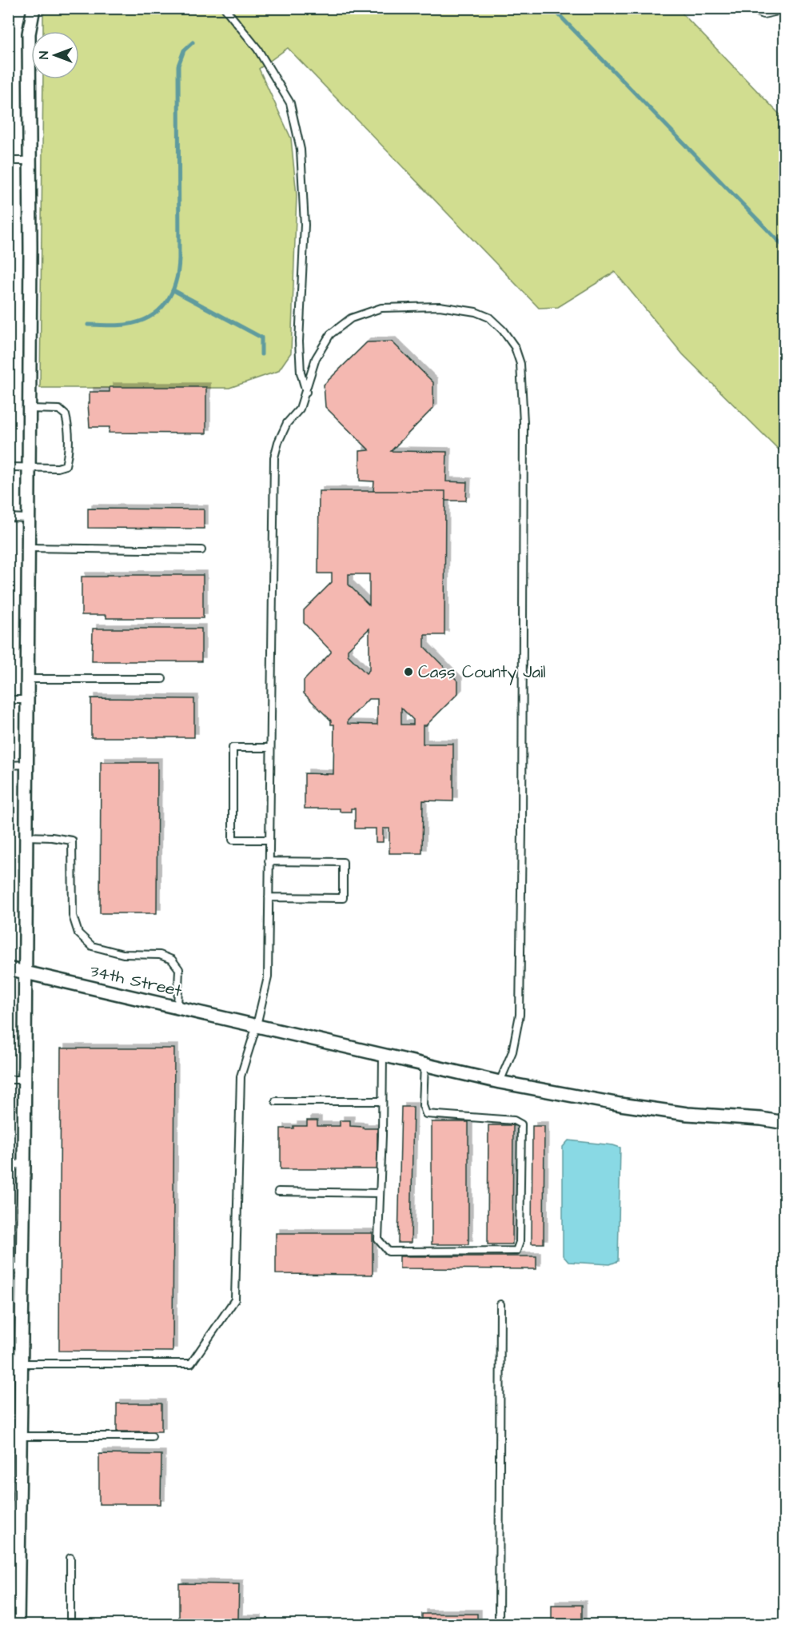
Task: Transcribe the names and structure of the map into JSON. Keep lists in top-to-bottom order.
{
  "streets": {
    "street": ["34th Street"]
  },
  "places": ["Cass County Jail"],
  "north": "left"
}
